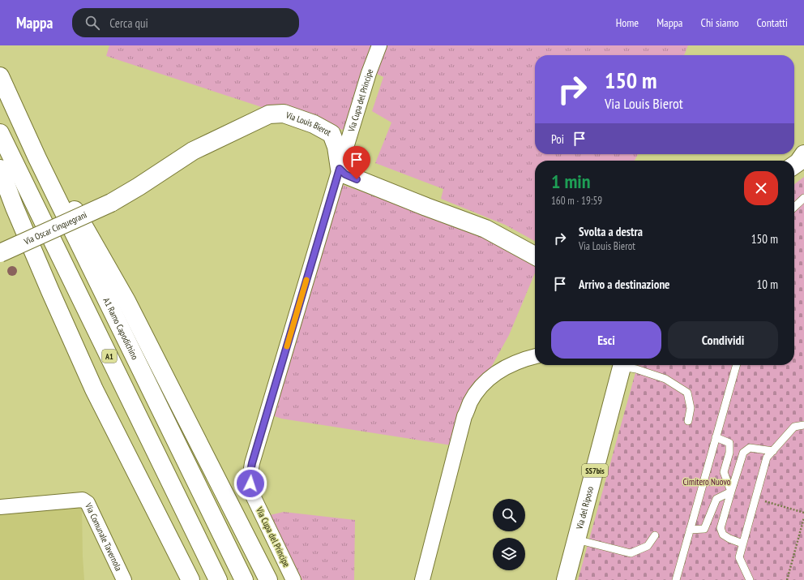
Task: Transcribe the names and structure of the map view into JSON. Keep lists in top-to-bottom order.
{
  "streets": {
    "main road": [
      "Via Louis Bierot",
      "Via Oscar Cinquegrani",
      "A1 Ramo Capodichino",
      "A1",
      "SS7bis",
      "Via del Riposo"
    ],
    "street": ["Via Cupa del Principe", "Via Comunale Tavernola"]
  },
  "crossings": [
    ["Via Cupa del Principe", "Via Louis Bierot"],
    ["Via Louis Bierot", "Via Oscar Cinquegrani"]
  ],
  "parks": ["Cimitero Nuovo"],
  "page": {
    "header": "Mappa",
    "search": "Cerca qui",
    "nav": [
      "Home",
      "Mappa",
      "Chi siamo",
      "Contatti"
    ],
    "turn": ["150 m", "Via Louis Bierot"],
    "then": "Poi",
    "heading": ["1 min", "160 m · 19:59"],
    "list": [
      {
        "name": "Svolta a destra",
        "note": "Via Louis Bierot",
        "value": "150 m"
      },
      {
        "name": "Arrivo a destinazione",
        "value": "10 m"
      }
    ],
    "buttons": ["Esci", "Condividi"]
  }
}
